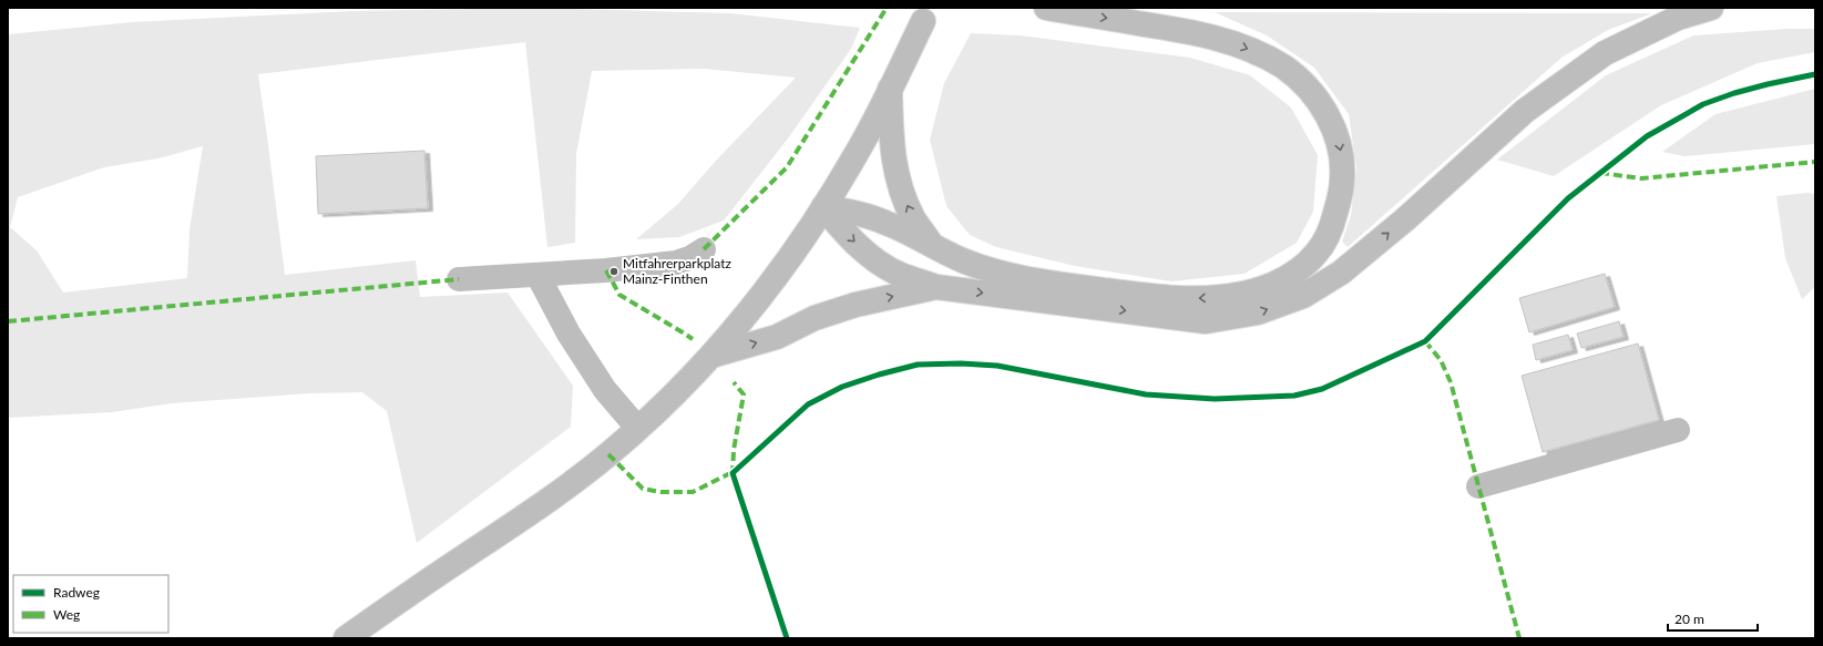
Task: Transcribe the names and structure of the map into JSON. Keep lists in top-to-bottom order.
{
  "places": ["Mitfahrerparkplatz Mainz-Finthen"],
  "legend": ["Radweg", "Weg"],
  "scale_bar": "20 m"
}
